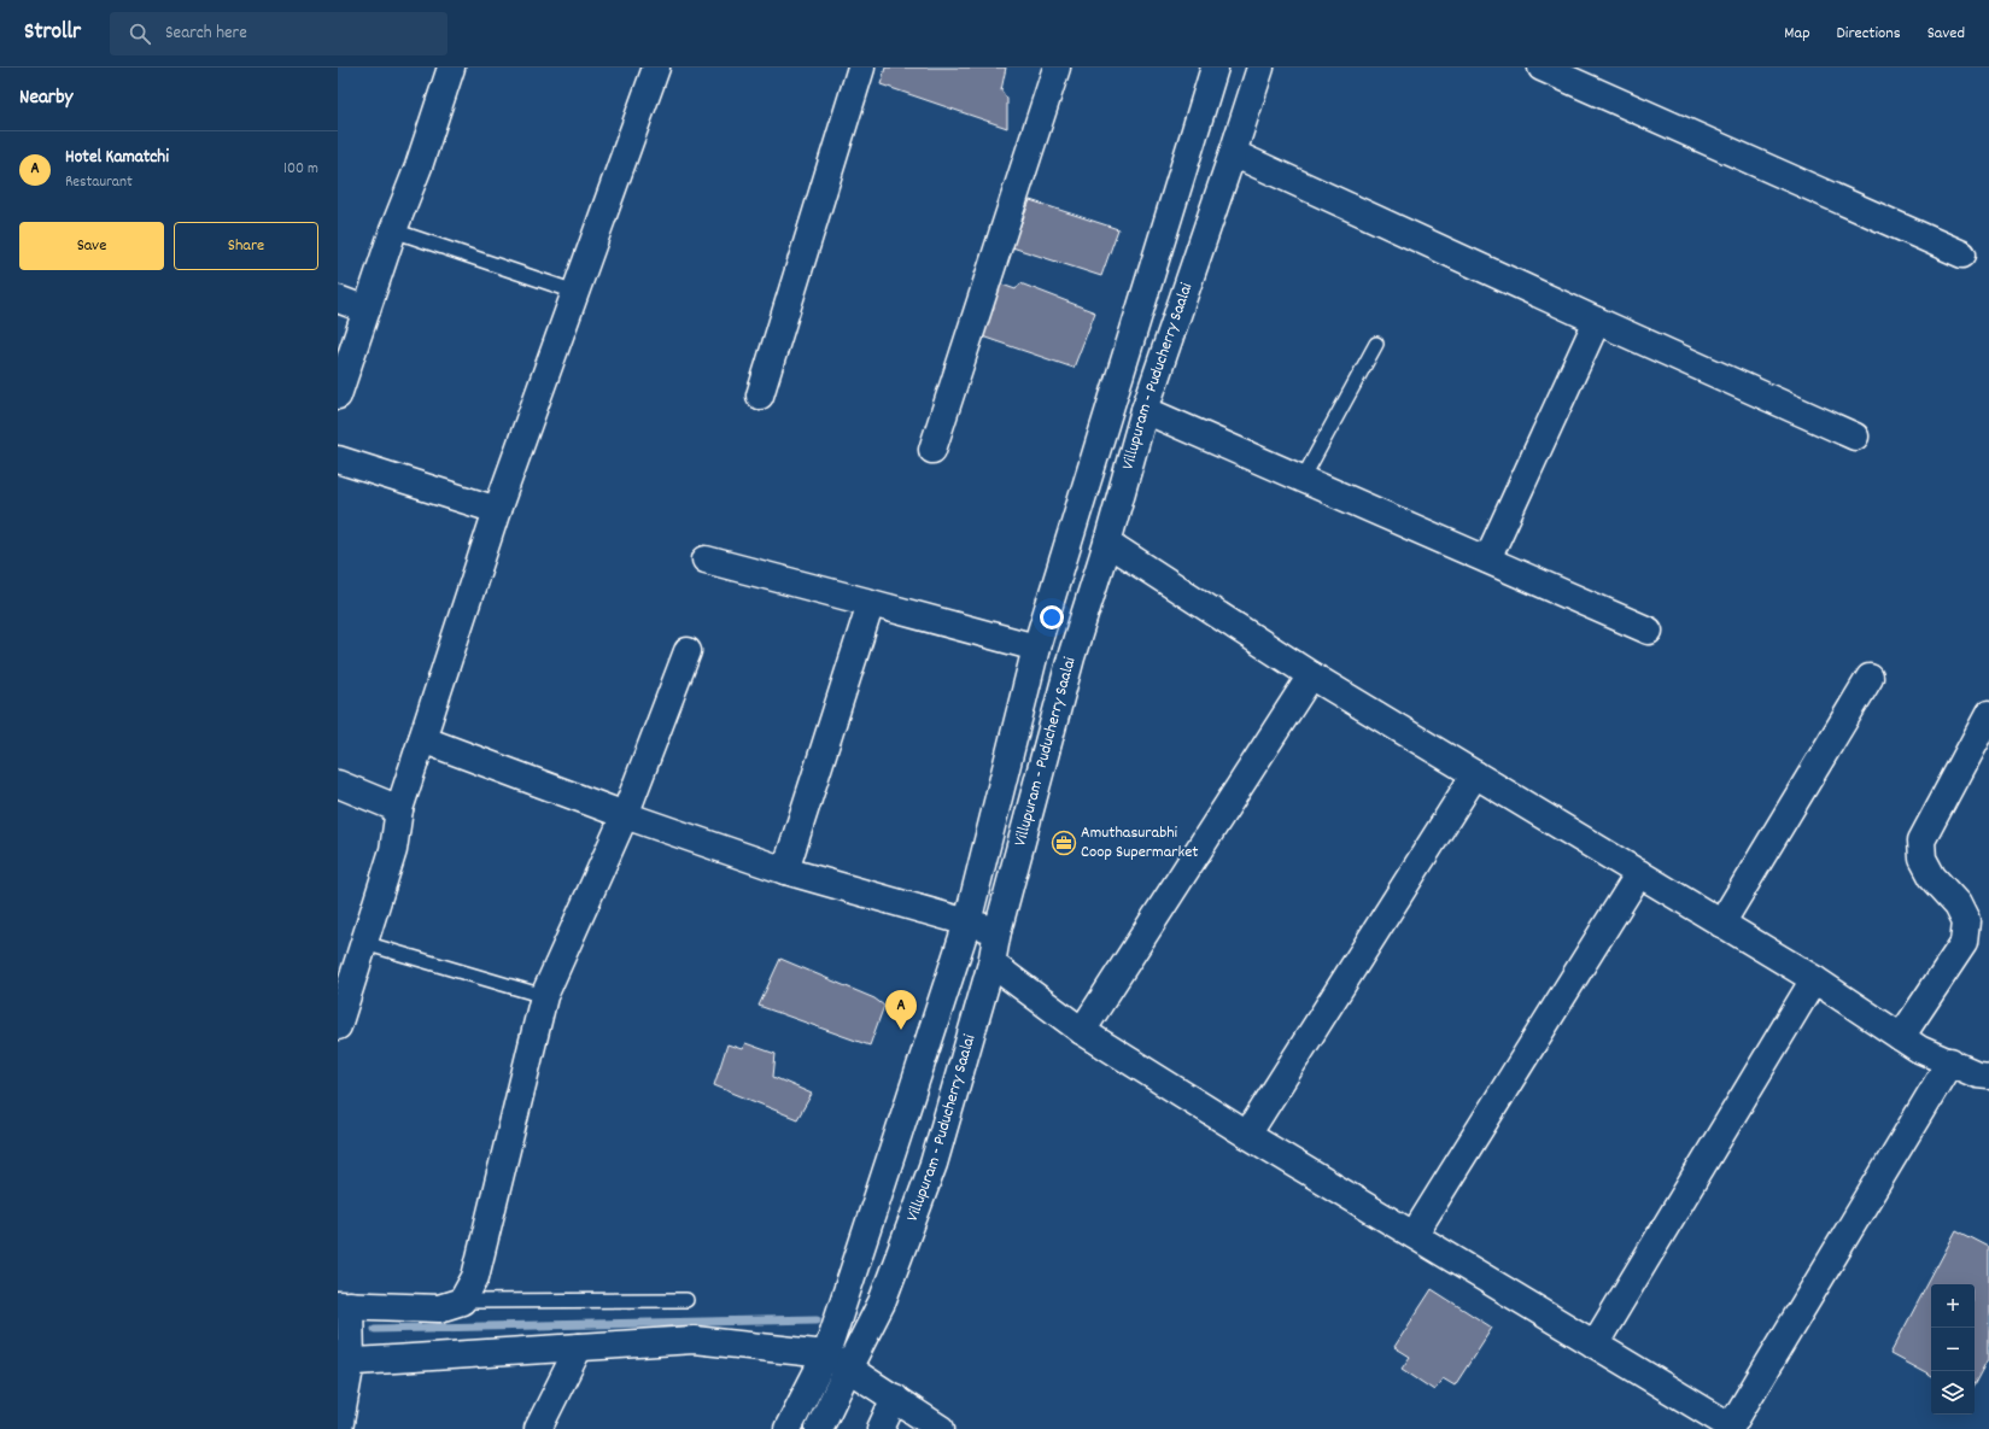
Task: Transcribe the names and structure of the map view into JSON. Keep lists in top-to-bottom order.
{
  "streets": {
    "main road": ["Villupuram - Puducherry Saalai"]
  },
  "places": {
    "office": ["Amuthasurabhi Coop Supermarket"]
  },
  "page": {
    "header": "Strollr",
    "search": "Search here",
    "nav": ["Map", "Directions", "Saved"],
    "heading": "Nearby",
    "list": [
      {
        "mark": "A",
        "name": "Hotel Kamatchi",
        "note": "Restaurant",
        "value": "100 m"
      }
    ],
    "buttons": ["Save", "Share"],
    "pins": "A",
    "map_buttons": ["+", "−"]
  }
}
